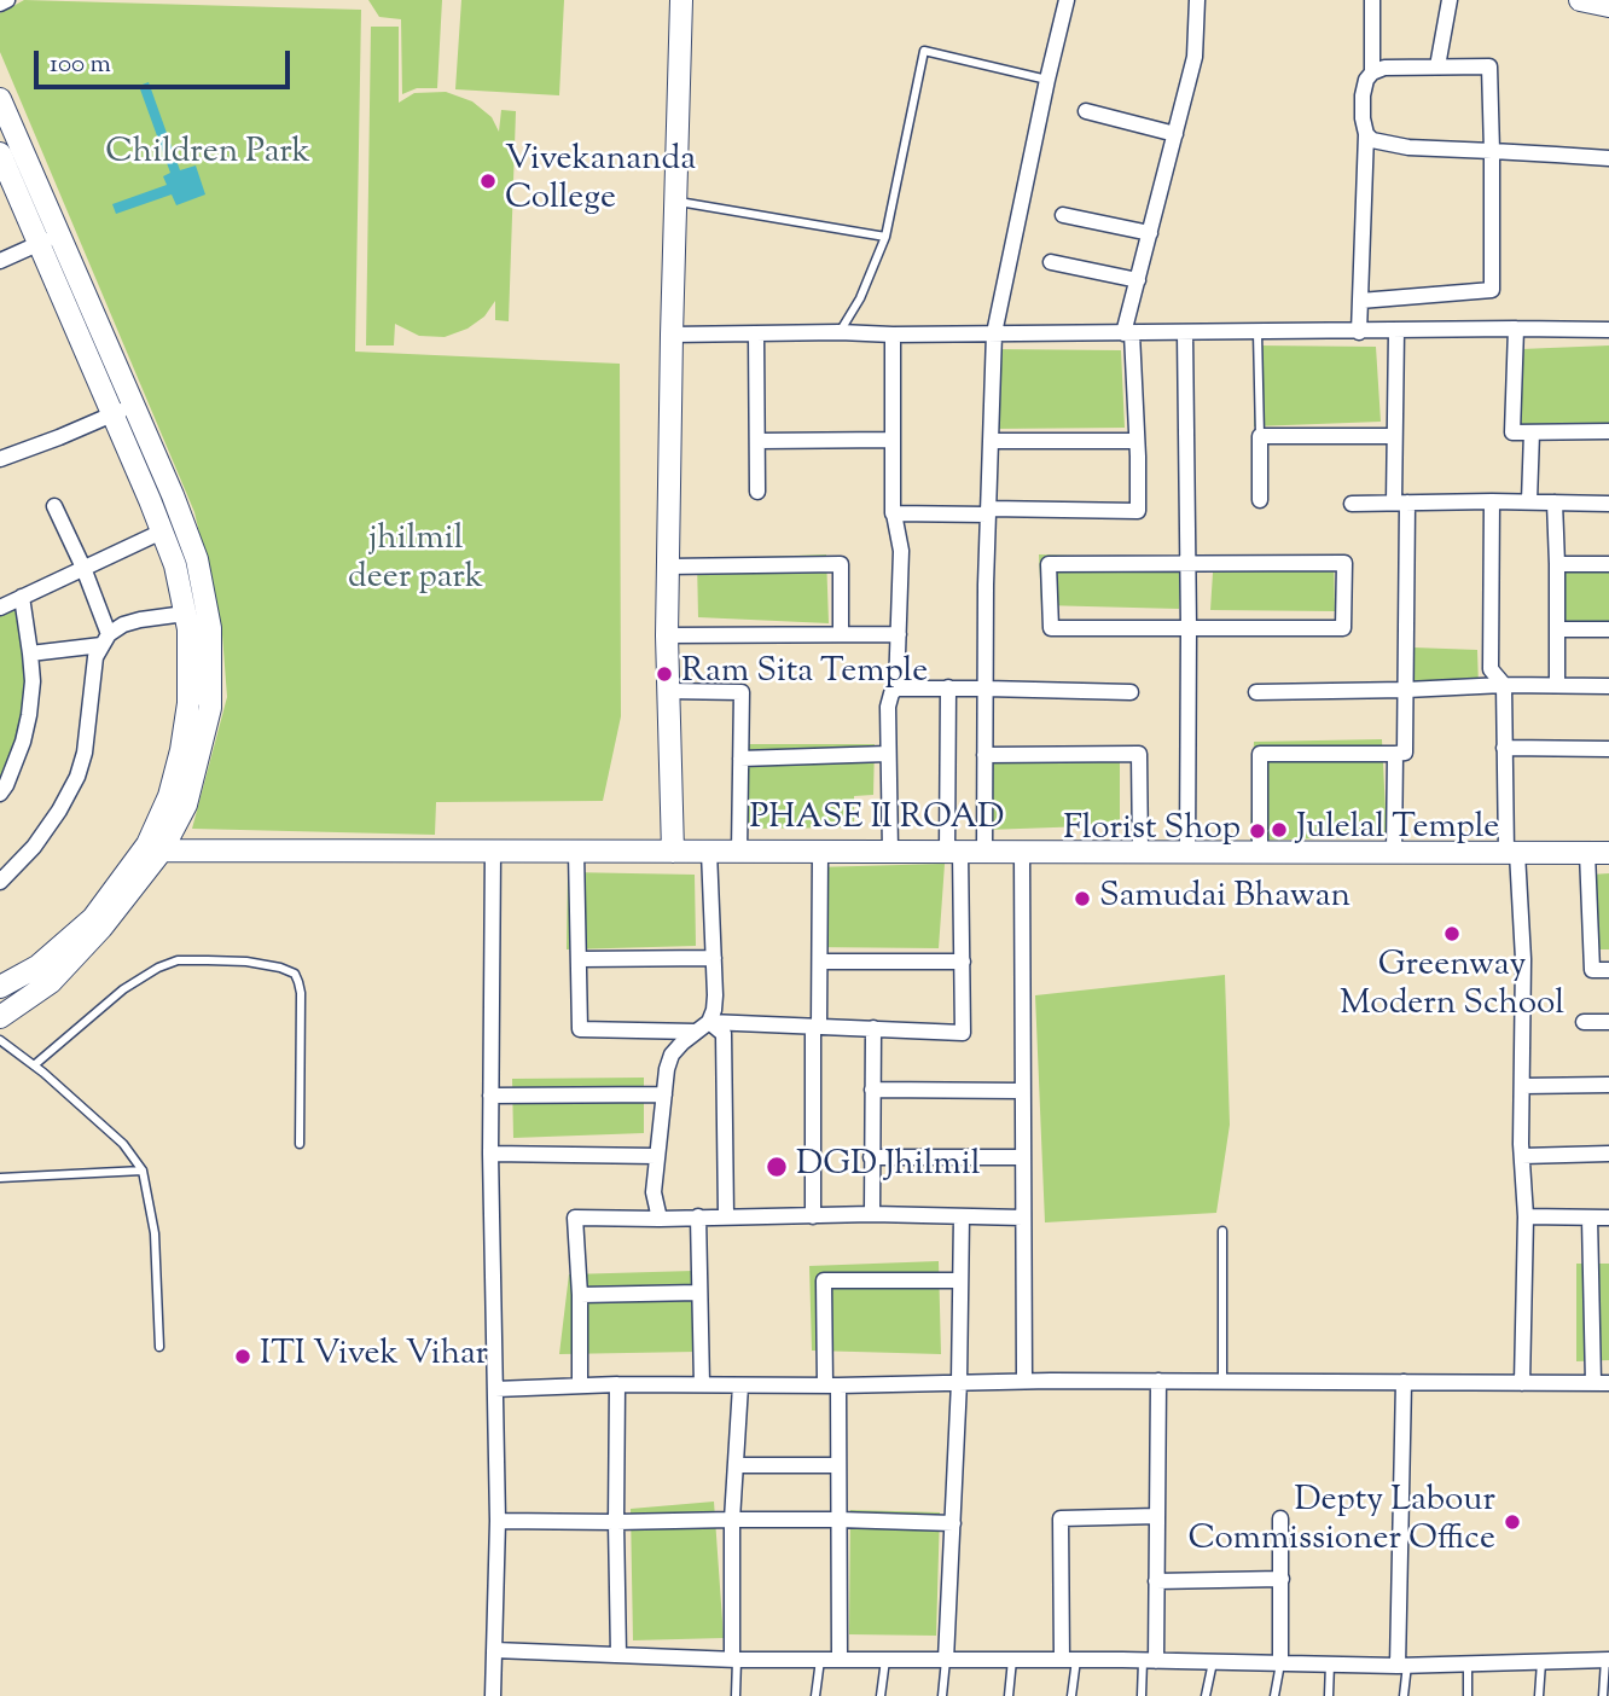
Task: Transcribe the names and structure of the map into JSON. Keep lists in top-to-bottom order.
{
  "streets": {
    "street": ["PHASE II ROAD"]
  },
  "parks": ["Children Park", "jhilmil deer park"],
  "places": [
    "Vivekananda College",
    "Ram Sita Temple",
    "Julelal Temple",
    "Florist Shop",
    "Samudai Bhawan",
    "Greenway Modern School",
    "DGD Jhilmil",
    "ITI Vivek Vihar",
    "Depty Labour Commissioner Office"
  ],
  "scale_bar": "100 m"
}
